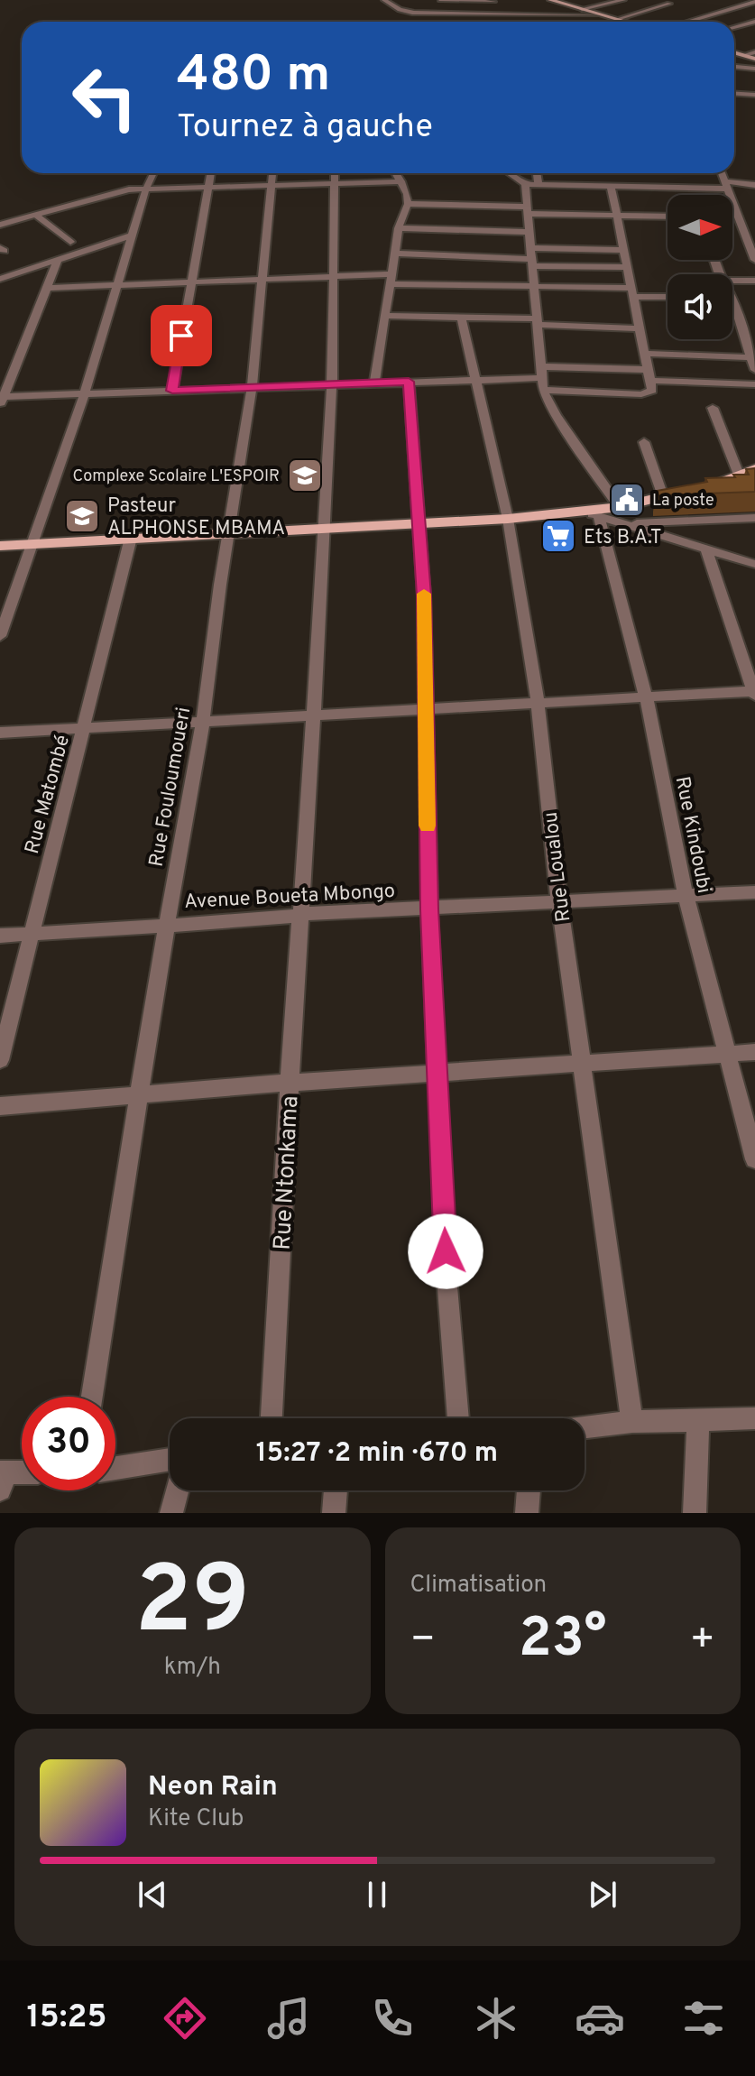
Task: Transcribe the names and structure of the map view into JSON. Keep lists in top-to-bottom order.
{
  "streets": {
    "street": [
      "Rue Fouloumoueri",
      "Rue Matombé",
      "Rue Kindoubi",
      "Rue Loualou",
      "Avenue Boueta Mbongo",
      "Rue Ntonkama"
    ]
  },
  "crossings": [
    ["Rue Fouloumoueri", "Avenue Boueta Mbongo"],
    ["Rue Matombé", "Avenue Boueta Mbongo"],
    ["Rue Kindoubi", "Avenue Boueta Mbongo"],
    ["Rue Loualou", "Avenue Boueta Mbongo"],
    ["Avenue Boueta Mbongo", "Rue Ntonkama"]
  ],
  "places": {
    "school or university": ["Complexe Scolaire L'ESPOIR", "Pasteur ALPHONSE MBAMA"],
    "public building": ["La poste"],
    "supermarket": ["Ets B.A.T"]
  },
  "north": "right",
  "page": {
    "turn": ["480 m", "Tournez à gauche"],
    "limit": "30",
    "trip": "15:27 · 2 min · 670 m",
    "tile": [
      ["29", "km/h"],
      "Climatisation"
    ],
    "heat": ["−", "23°", "+"],
    "song": ["Neon Rain", "Kite Club"],
    "tabs": "15:25"
  }
}
